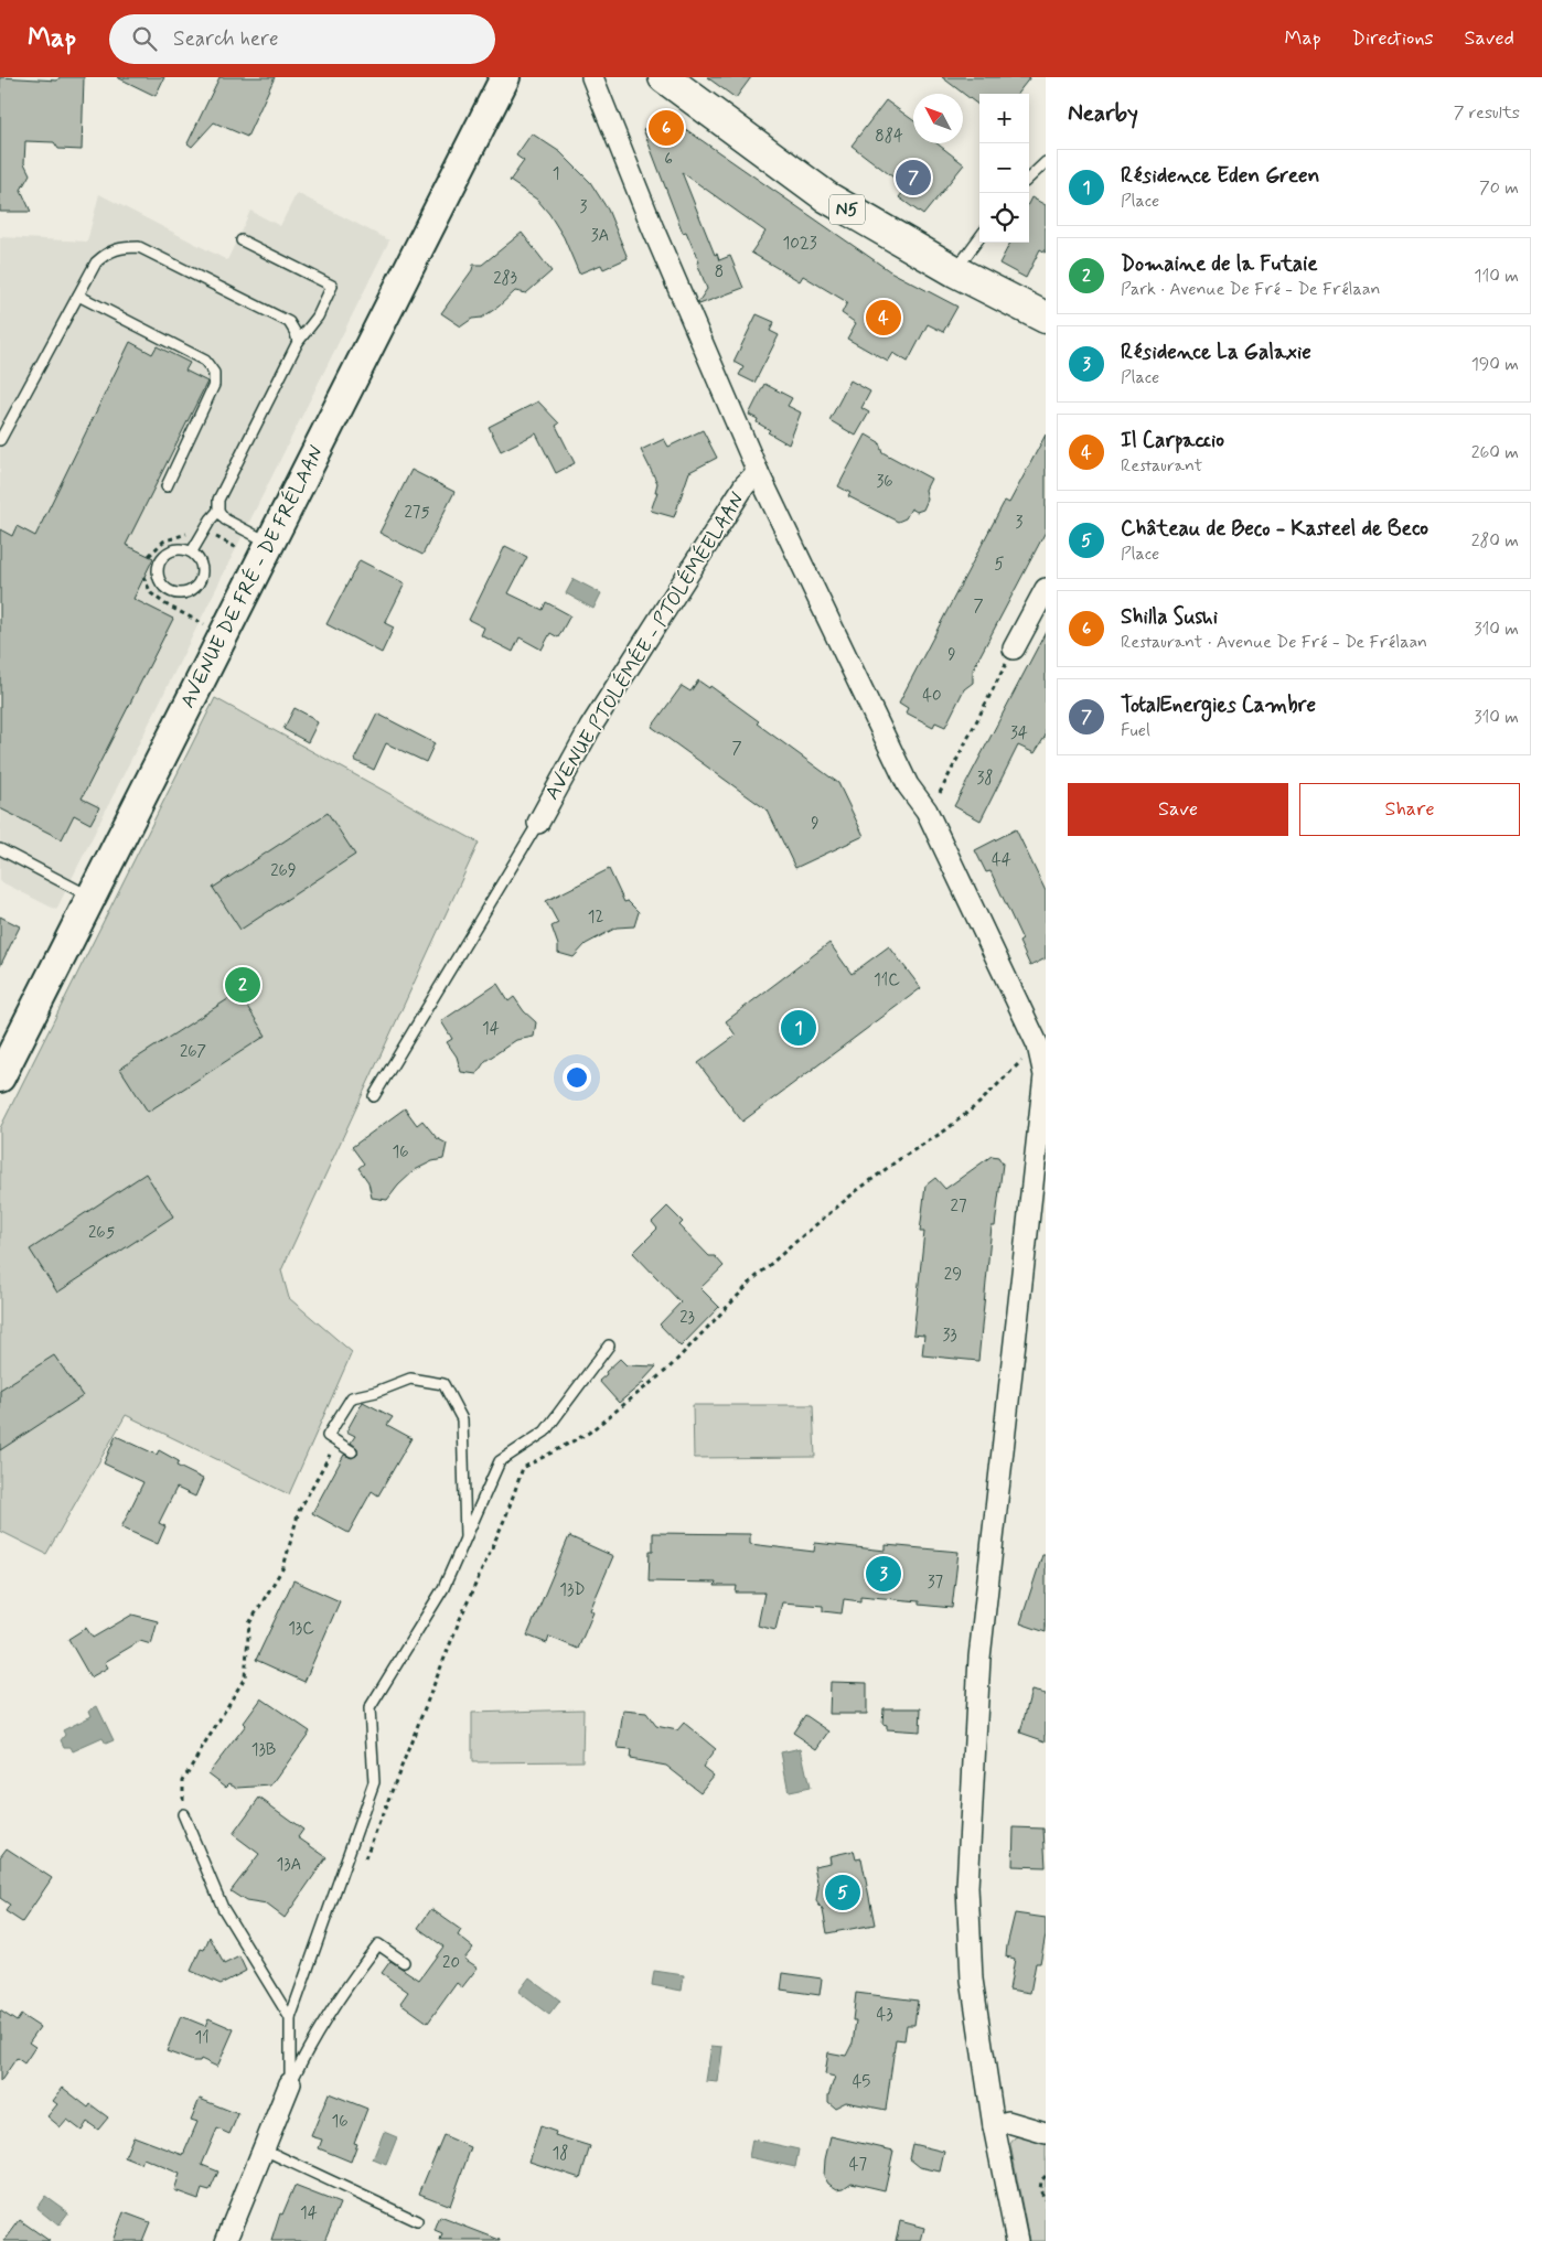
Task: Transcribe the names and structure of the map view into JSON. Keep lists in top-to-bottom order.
{
  "streets": {
    "main road": ["N5", "AVENUE DE FRÉ - DE FRÉLAAN"],
    "street": ["AVENUE PTOLÉMÉE - PTOLÉMÉELAAN"]
  },
  "house_numbers": [
    "884",
    "6",
    "1",
    "3",
    "3A",
    "1023",
    "8",
    "283",
    "36",
    "275",
    "3",
    "5",
    "7",
    "9",
    "40",
    "34",
    "7",
    "38",
    "9",
    "44",
    "269",
    "12",
    "11C",
    "14",
    "267",
    "16",
    "27",
    "265",
    "29",
    "23",
    "33",
    "37",
    "13D",
    "13C",
    "13B",
    "13A",
    "20",
    "43",
    "11",
    "45",
    "16",
    "18",
    "47",
    "14"
  ],
  "north": "top left",
  "page": {
    "header": "Map",
    "search": "Search here",
    "nav": ["Map", "Directions", "Saved"],
    "heading": ["Nearby", "7 results"],
    "map_buttons": ["+", "−"],
    "pins": [
      "6",
      "7",
      "4",
      "2",
      "1",
      "3",
      "5"
    ],
    "list": [
      {
        "mark": "1",
        "name": "Résidence Eden Green",
        "note": "Place",
        "value": "70 m"
      },
      {
        "mark": "2",
        "name": "Domaine de la Futaie",
        "note": "Park · Avenue De Fré - De Frélaan",
        "value": "110 m"
      },
      {
        "mark": "3",
        "name": "Résidence La Galaxie",
        "note": "Place",
        "value": "190 m"
      },
      {
        "mark": "4",
        "name": "Il Carpaccio",
        "note": "Restaurant",
        "value": "260 m"
      },
      {
        "mark": "5",
        "name": "Château de Beco - Kasteel de Beco",
        "note": "Place",
        "value": "280 m"
      },
      {
        "mark": "6",
        "name": "Shilla Sushi",
        "note": "Restaurant · Avenue De Fré - De Frélaan",
        "value": "310 m"
      },
      {
        "mark": "7",
        "name": "TotalEnergies Cambre",
        "note": "Fuel",
        "value": "310 m"
      }
    ],
    "buttons": ["Save", "Share"]
  }
}
